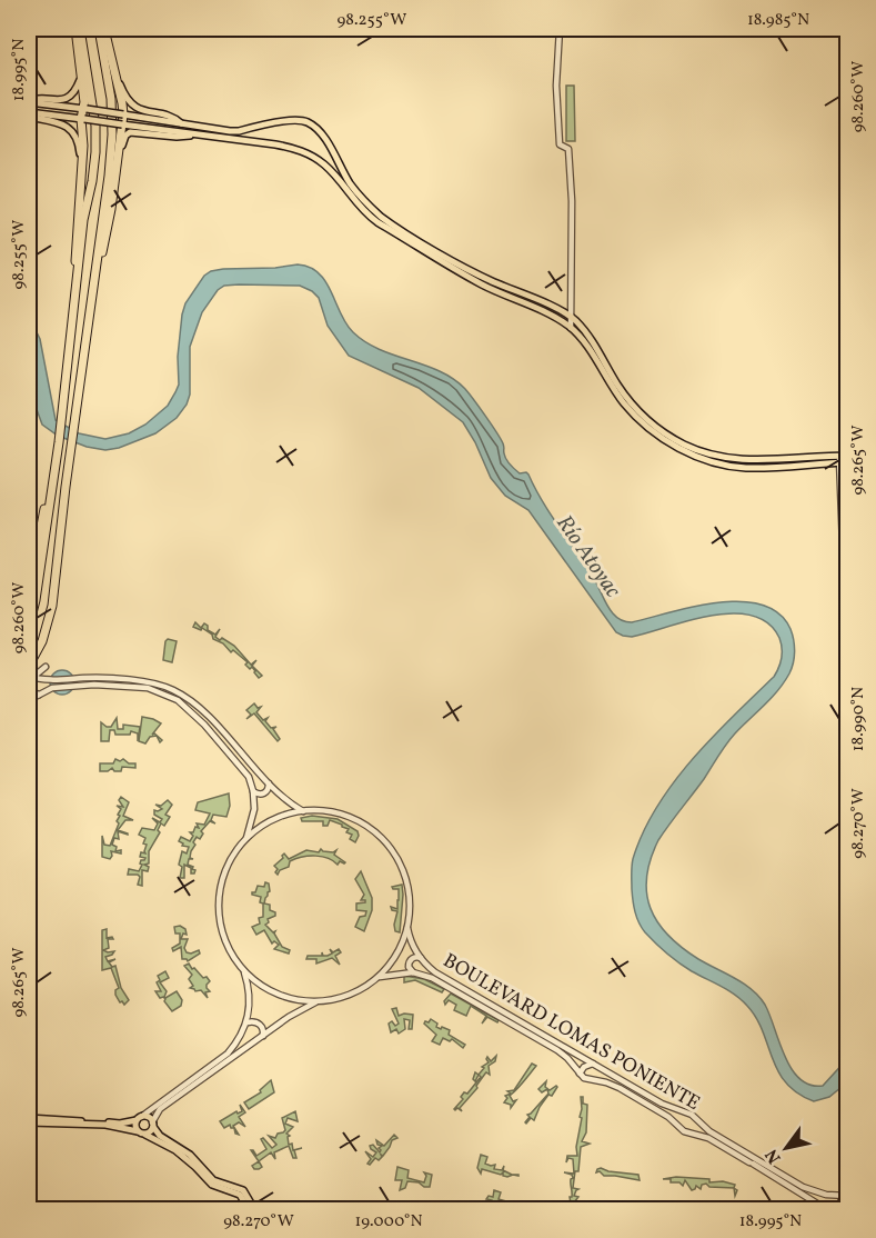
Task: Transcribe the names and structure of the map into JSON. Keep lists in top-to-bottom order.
{
  "streets": {
    "street": ["BOULEVARD LOMAS PONIENTE"]
  },
  "water": ["Río Atoyac"],
  "north": "bottom left",
  "coordinates": [
    "98.255°W",
    "18.985°N",
    "18.995°N",
    "98.260°W",
    "98.265°W",
    "18.990°N",
    "98.270°W",
    "19.000°N"
  ]
}
